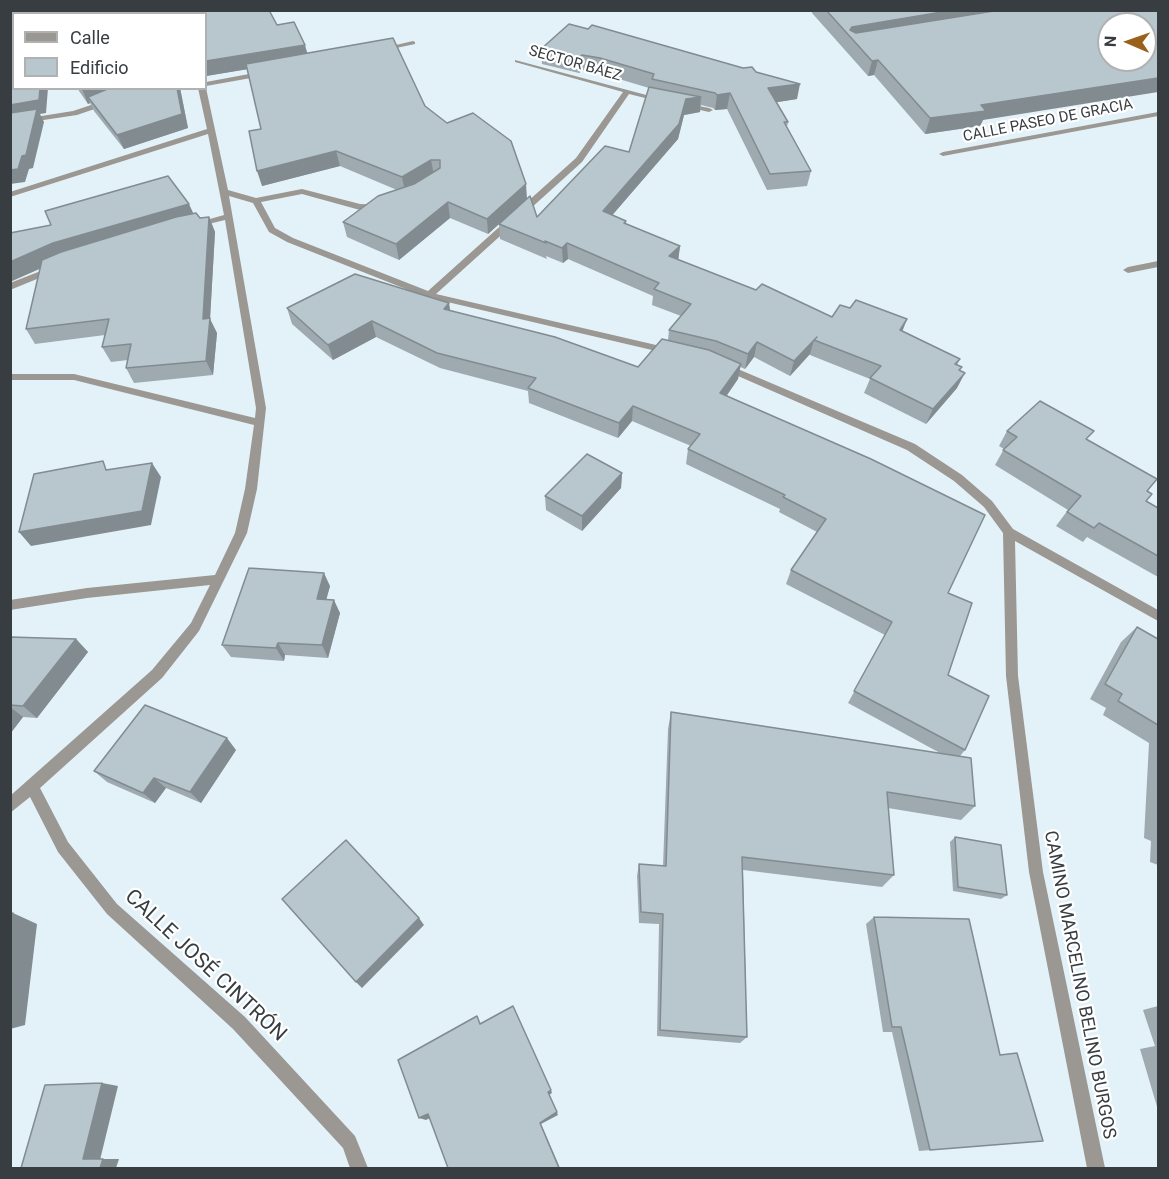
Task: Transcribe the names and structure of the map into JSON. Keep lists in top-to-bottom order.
{
  "streets": {
    "street": [
      "SECTOR BÁEZ",
      "CALLE PASEO DE GRACIA",
      "CALLE JOSÉ CINTRÓN",
      "CAMINO MARCELINO BELINO BURGOS"
    ]
  },
  "legend": ["Calle", "Edificio"],
  "north": "left"
}
